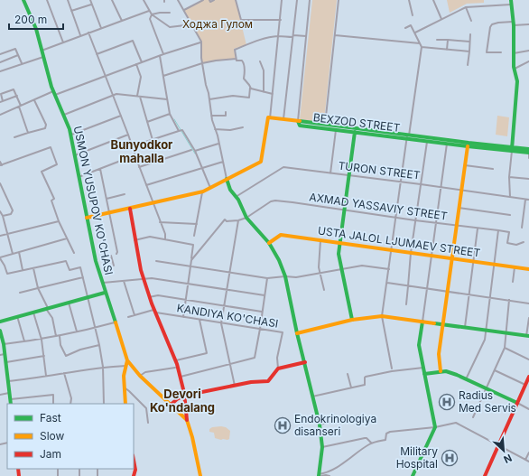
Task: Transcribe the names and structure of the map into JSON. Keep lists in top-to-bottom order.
{
  "streets": {
    "street": [
      "BEXZOD STREET",
      "TURON STREET",
      "USMON YUSUPOV KO'CHASI",
      "AXMAD YASSAVIY STREET",
      "USTA JALOL LJUMAEV STREET",
      "KANDIYA KO'CHASI"
    ]
  },
  "districts": ["Bunyodkor mahalla", "Devori Ko'ndalang"],
  "parks": ["Ходжа Гулом"],
  "places": {
    "hospital": ["Radius Med Servis", "Endokrinologiya disanseri", "Military Hospital"]
  },
  "legend": ["Fast", "Slow", "Jam"],
  "scale_bar": "200 m",
  "north": "bottom right"
}
